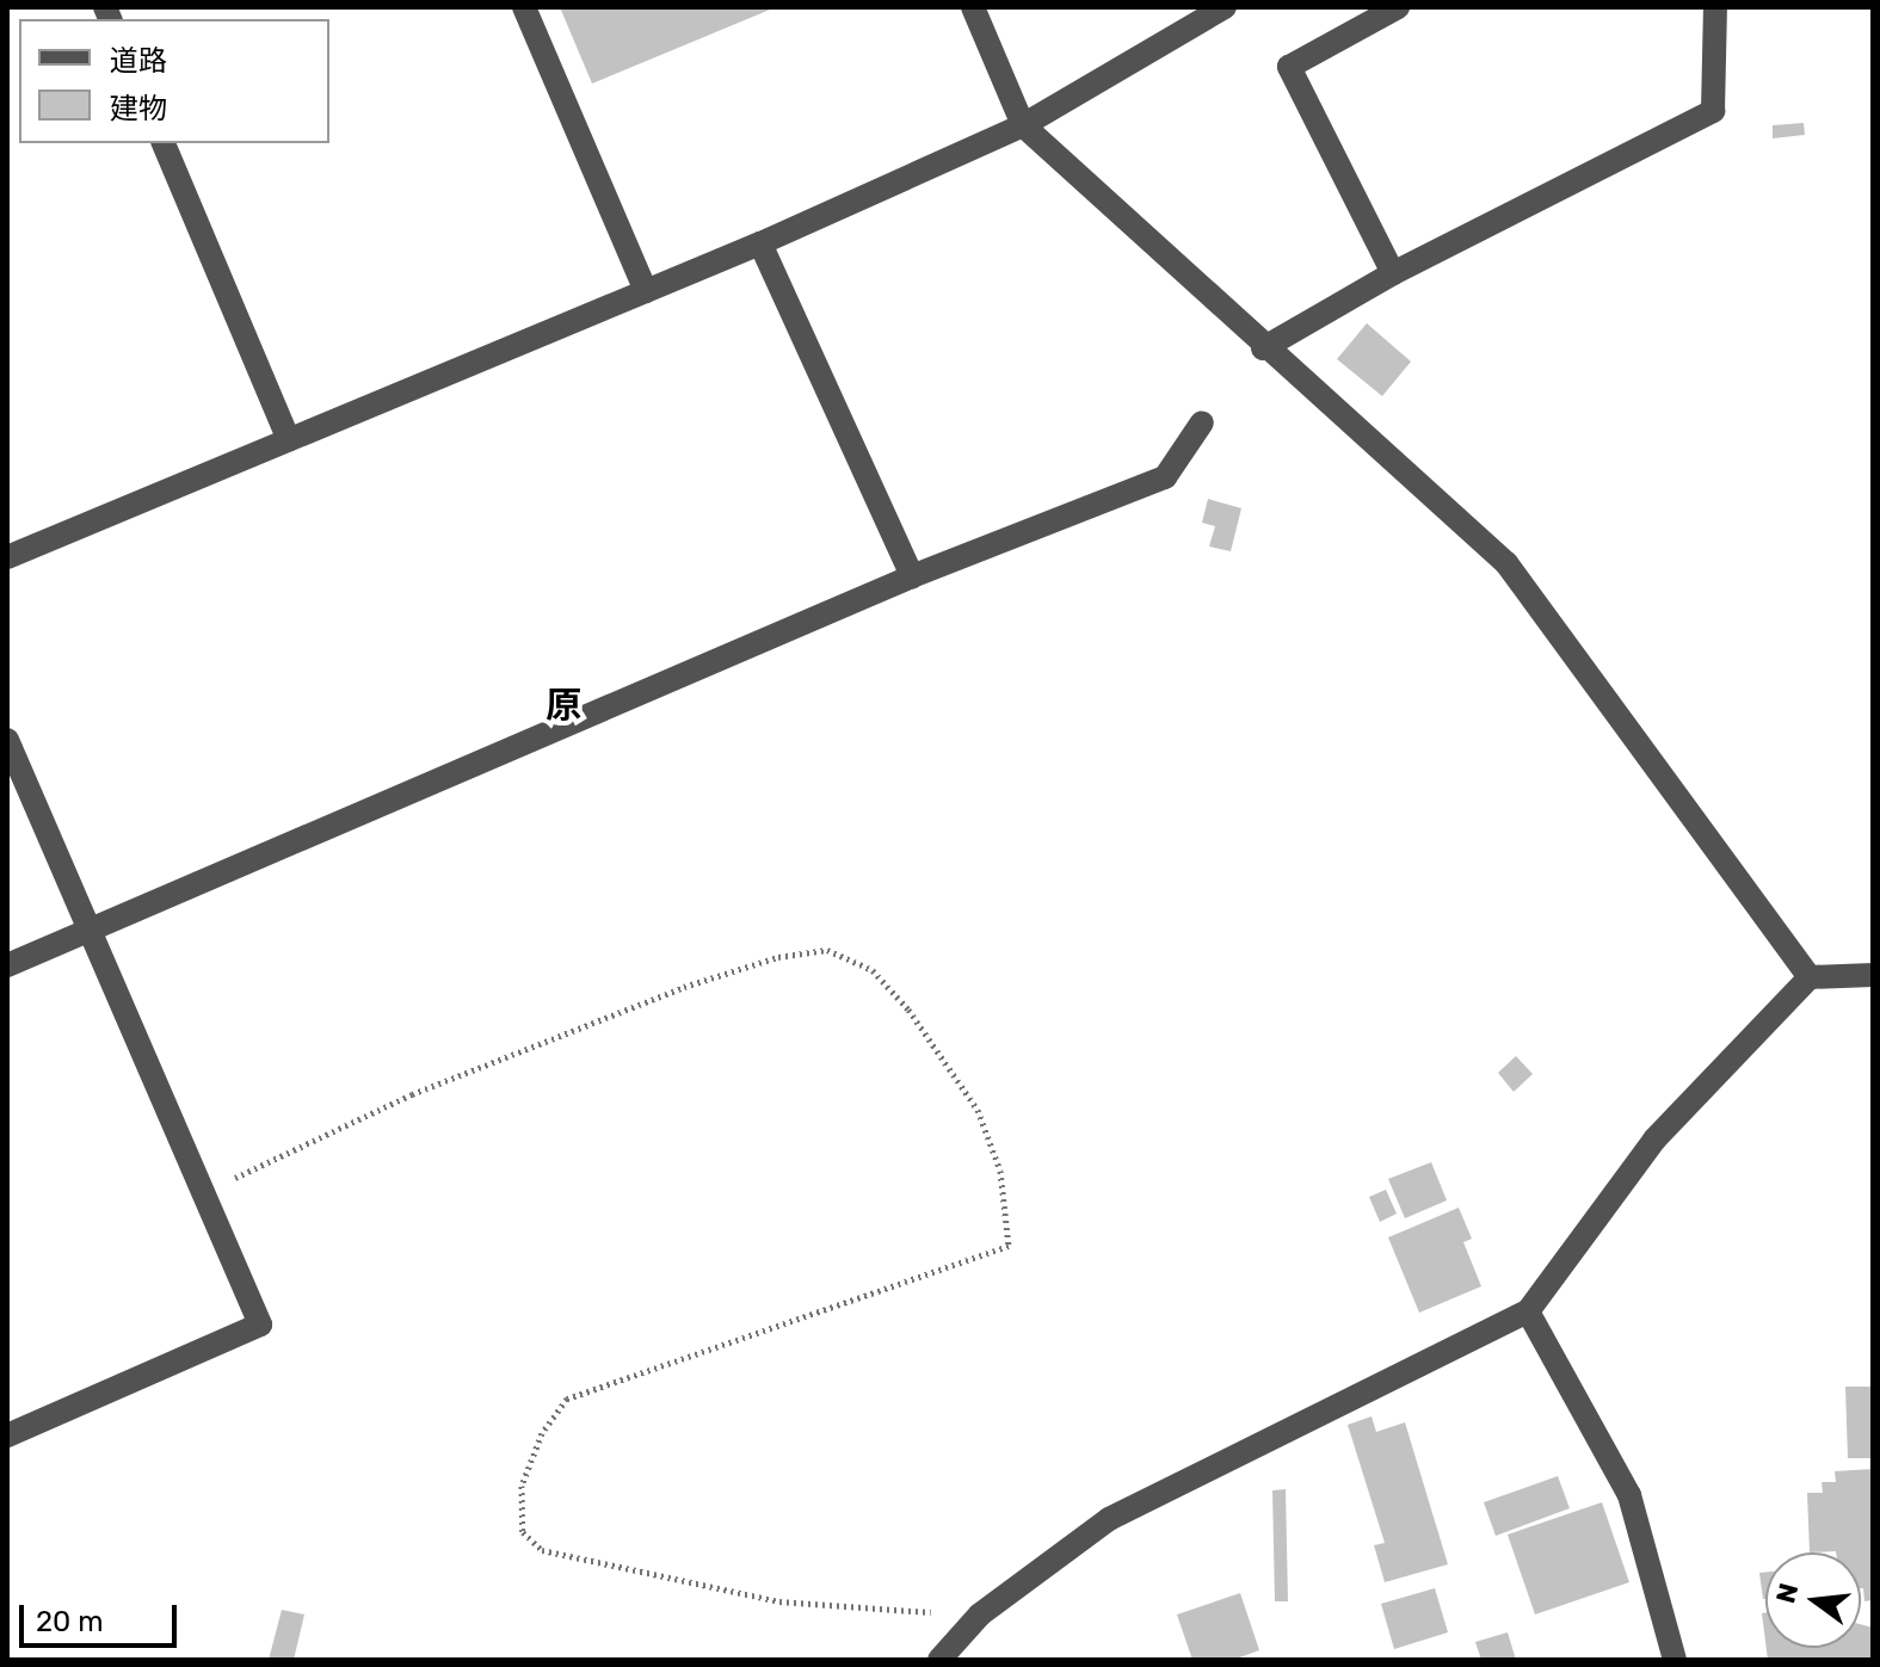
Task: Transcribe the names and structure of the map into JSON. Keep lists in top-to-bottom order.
{
  "districts": ["原"],
  "legend": ["道路", "建物"],
  "scale_bar": "20 m",
  "north": "left"
}
